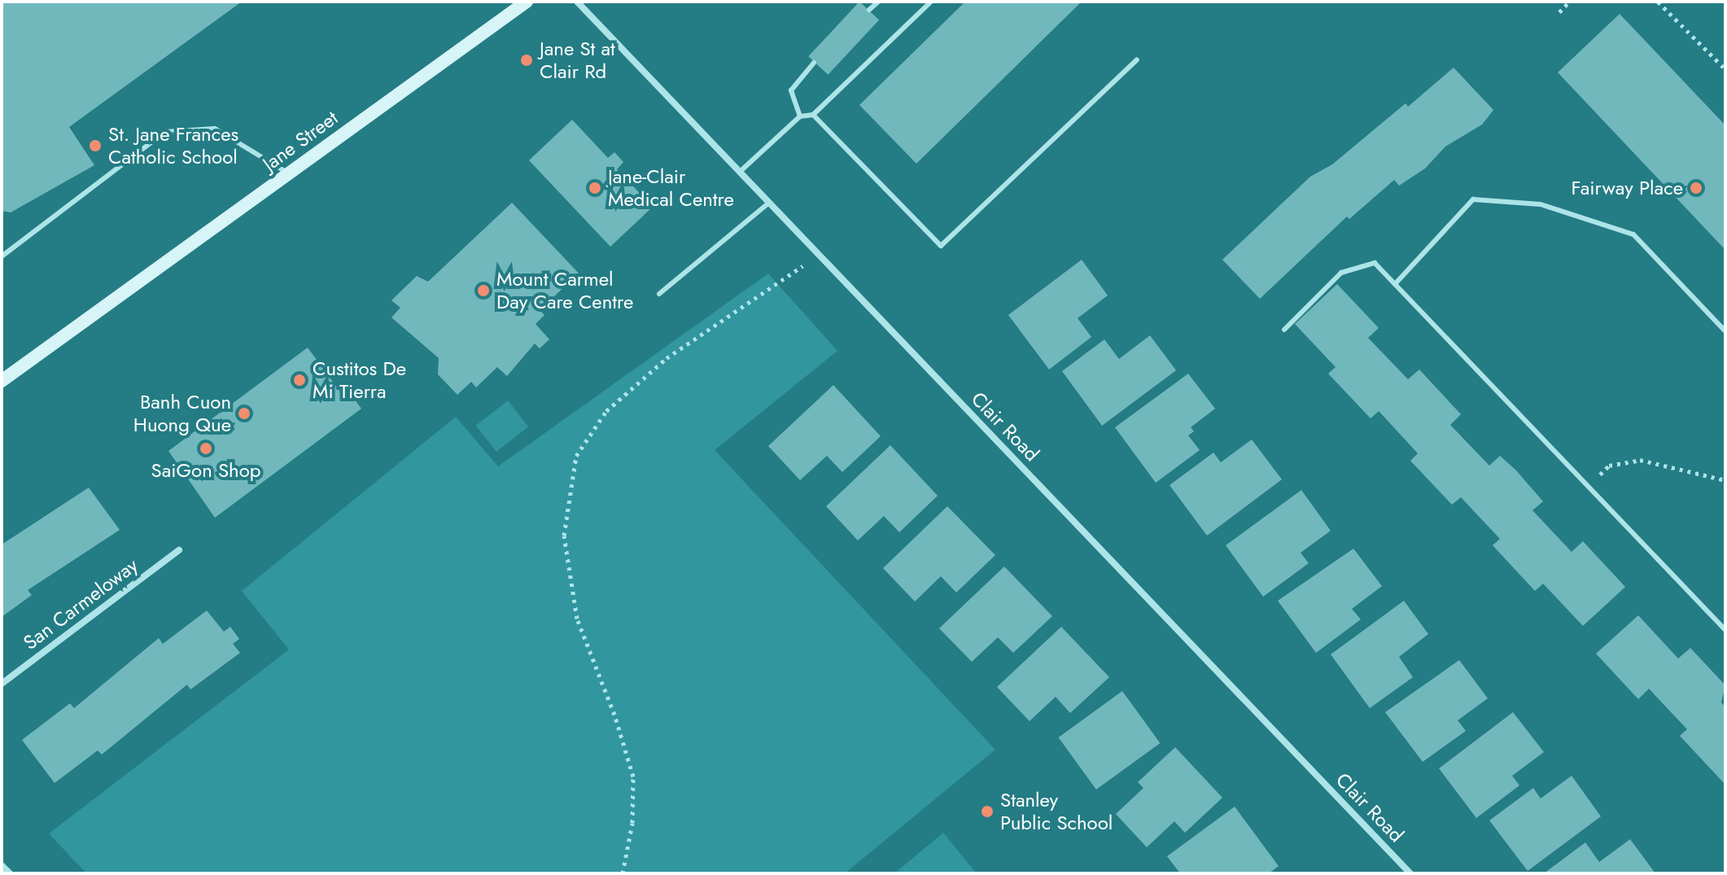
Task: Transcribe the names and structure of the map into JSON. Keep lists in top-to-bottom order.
{
  "streets": {
    "main road": ["Jane Street"],
    "street": ["Clair Road", "San Carmeloway"]
  },
  "places": [
    "Jane St at Clair Rd",
    "St. Jane Frances Catholic School",
    "Jane-Clair Medical Centre",
    "Fairway Place",
    "Mount Carmel Day Care Centre",
    "Custitos De Mi Tierra",
    "Banh Cuon Huong Que",
    "SaiGon Shop",
    "Stanley Public School"
  ]
}
